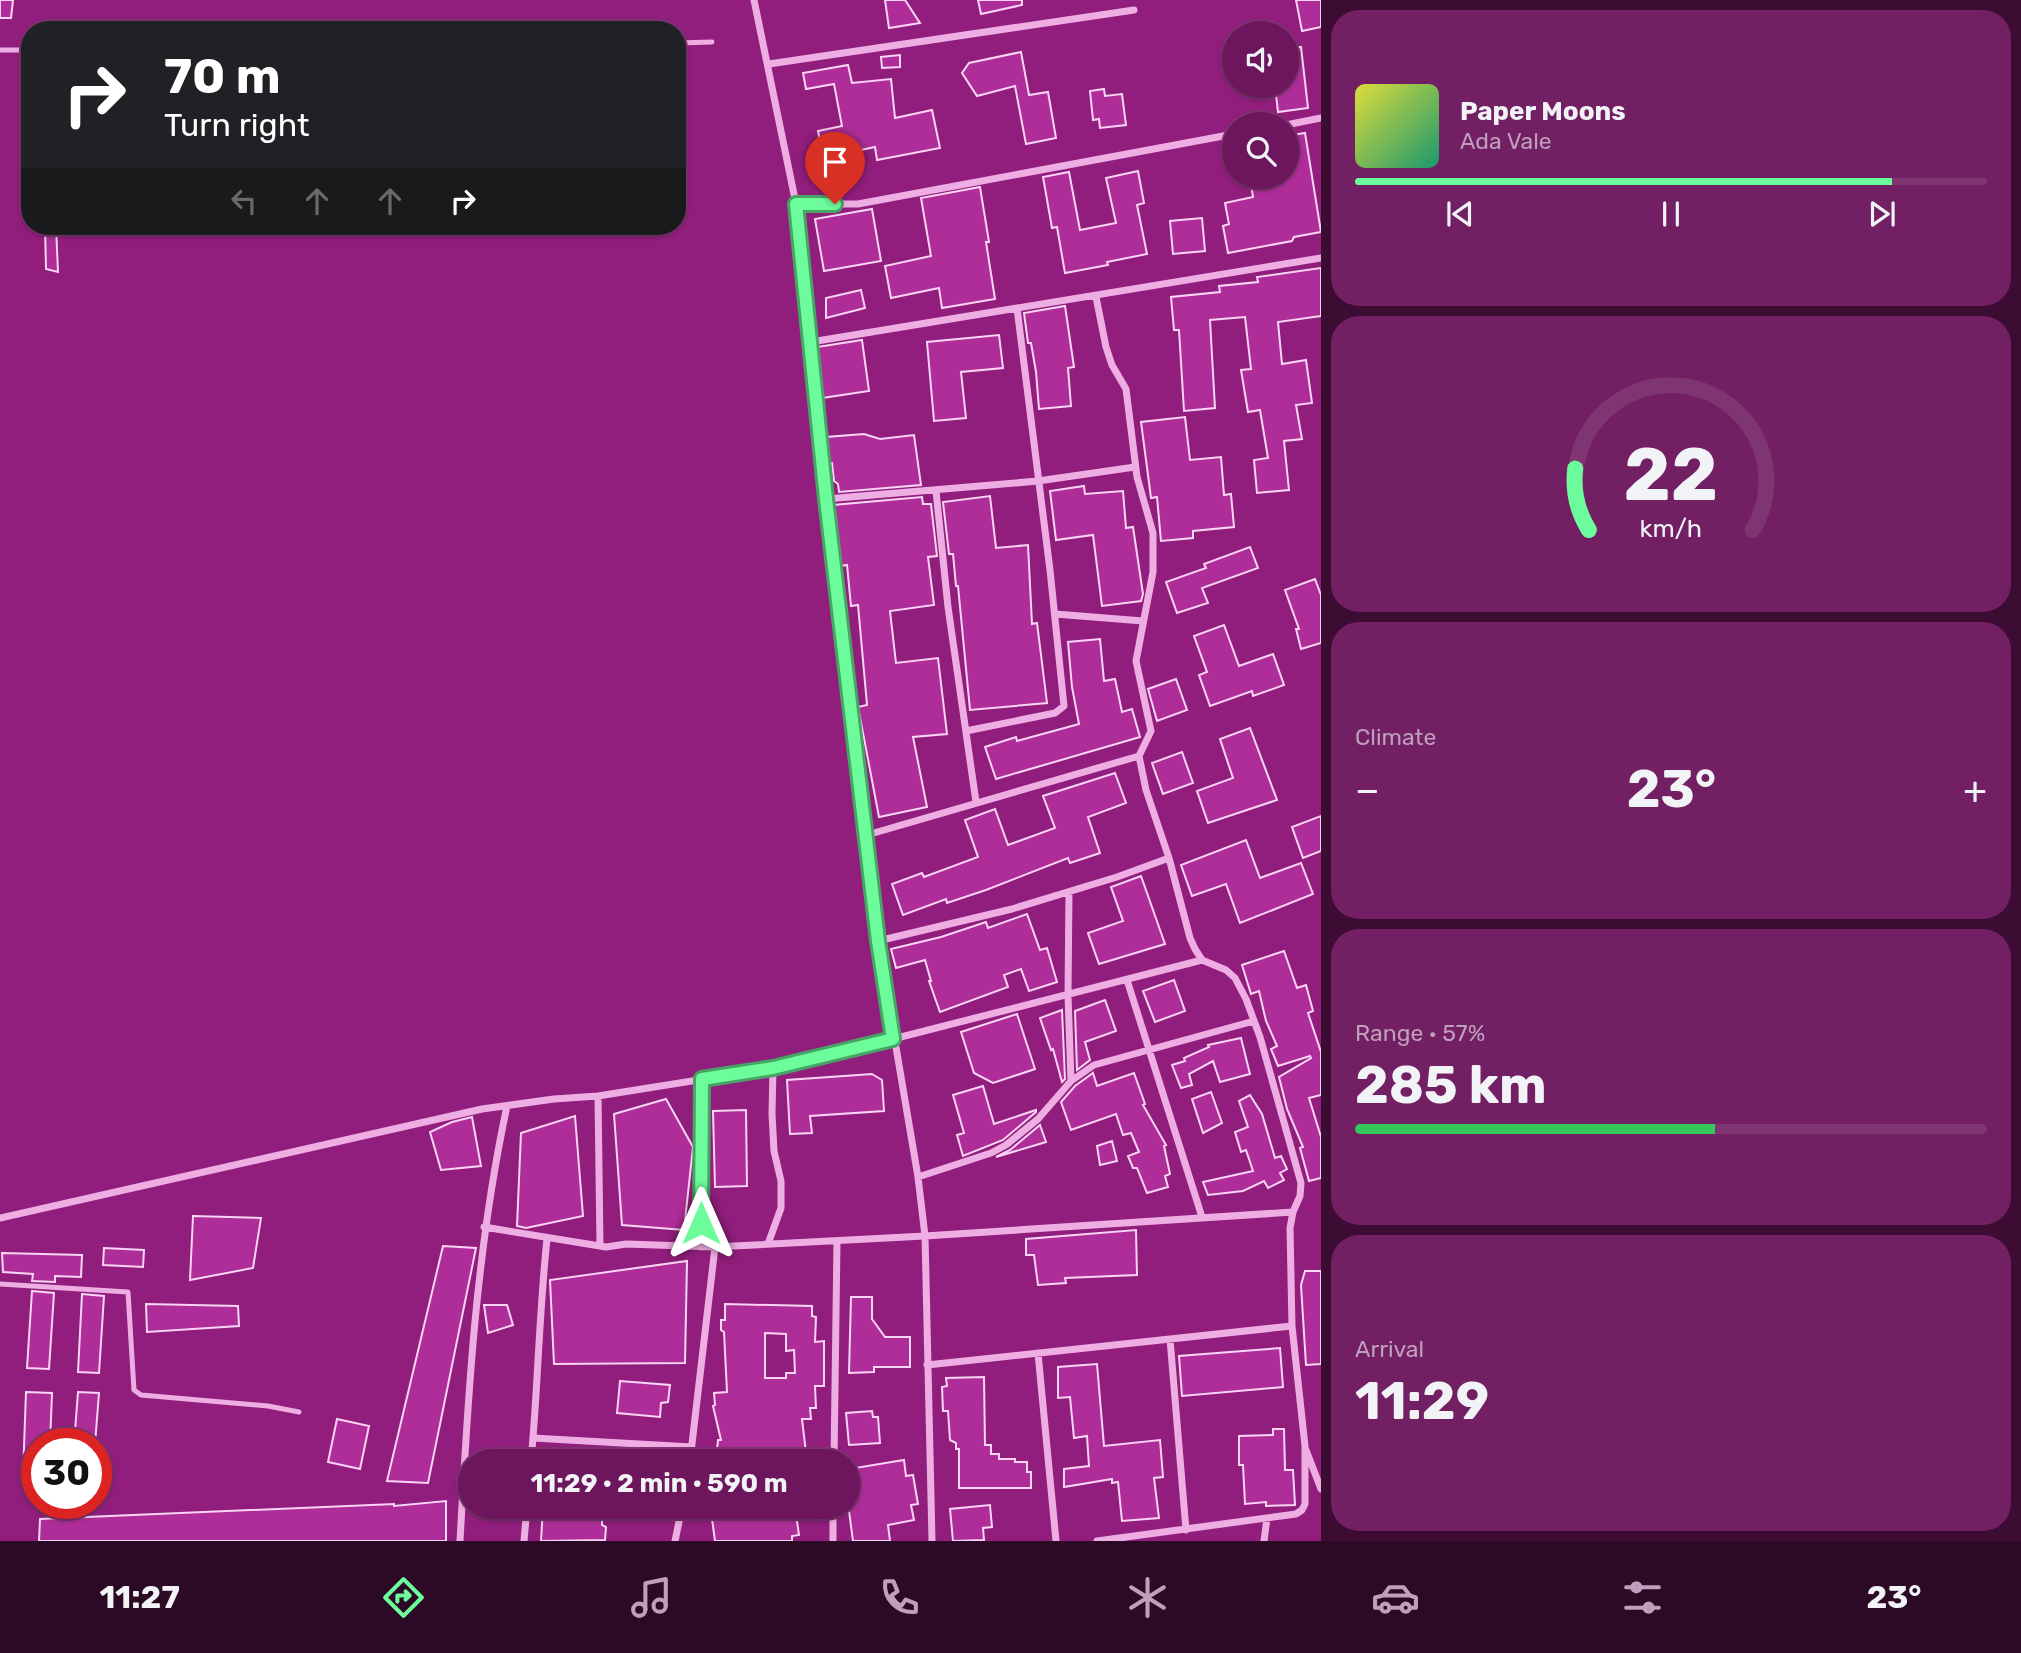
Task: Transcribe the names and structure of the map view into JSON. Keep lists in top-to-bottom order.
{
  "page": {
    "turn": ["70 m", "Turn right"],
    "song": ["Paper Moons", "Ada Vale"],
    "tile": [
      "Climate",
      ["Range · 57%", "285 km"],
      ["Arrival", "11:29"]
    ],
    "heat": ["−", "23°", "+"],
    "limit": "30",
    "trip": "11:29 · 2 min · 590 m",
    "tabs": ["11:27", "23°"],
    "gauge": ["22", "km/h"]
  }
}
